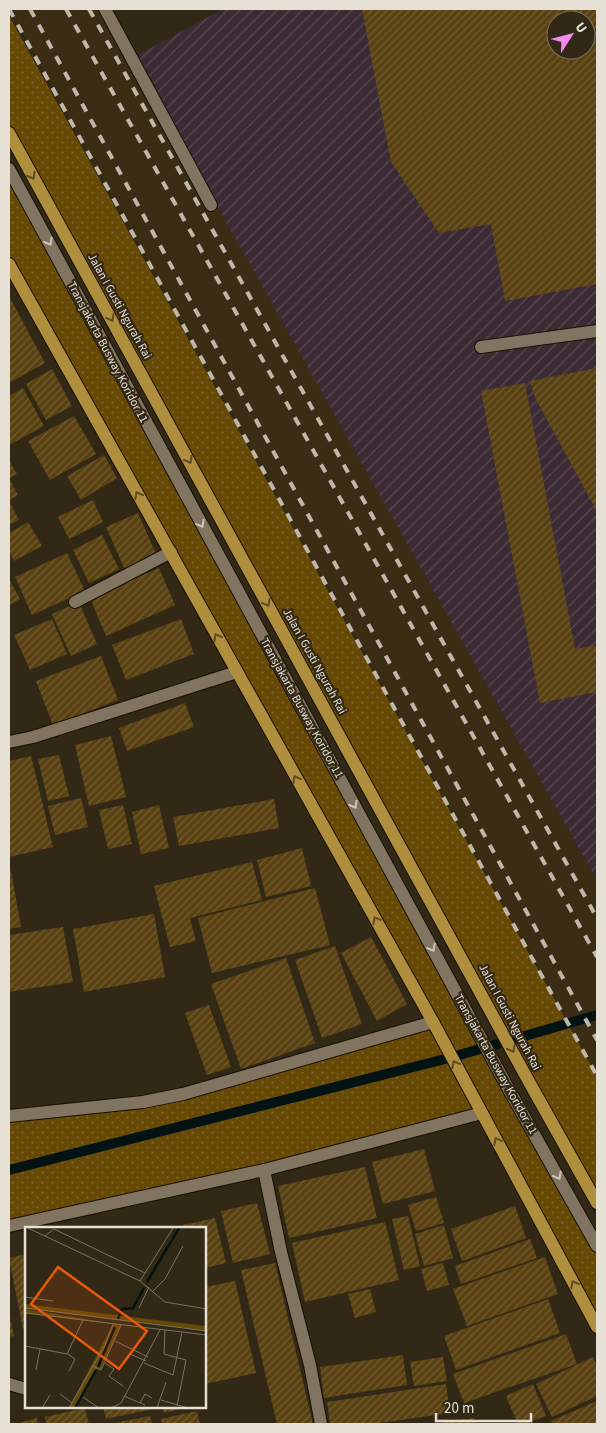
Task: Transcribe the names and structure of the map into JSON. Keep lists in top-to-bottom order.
{
  "streets": {
    "main road": ["Jalan I Gusti Ngurah Rai"],
    "street": ["Transjakarta Busway Koridor 11"]
  },
  "one_way": ["Transjakarta Busway Koridor 11"],
  "scale_bar": "20 m",
  "north": "top right"
}
